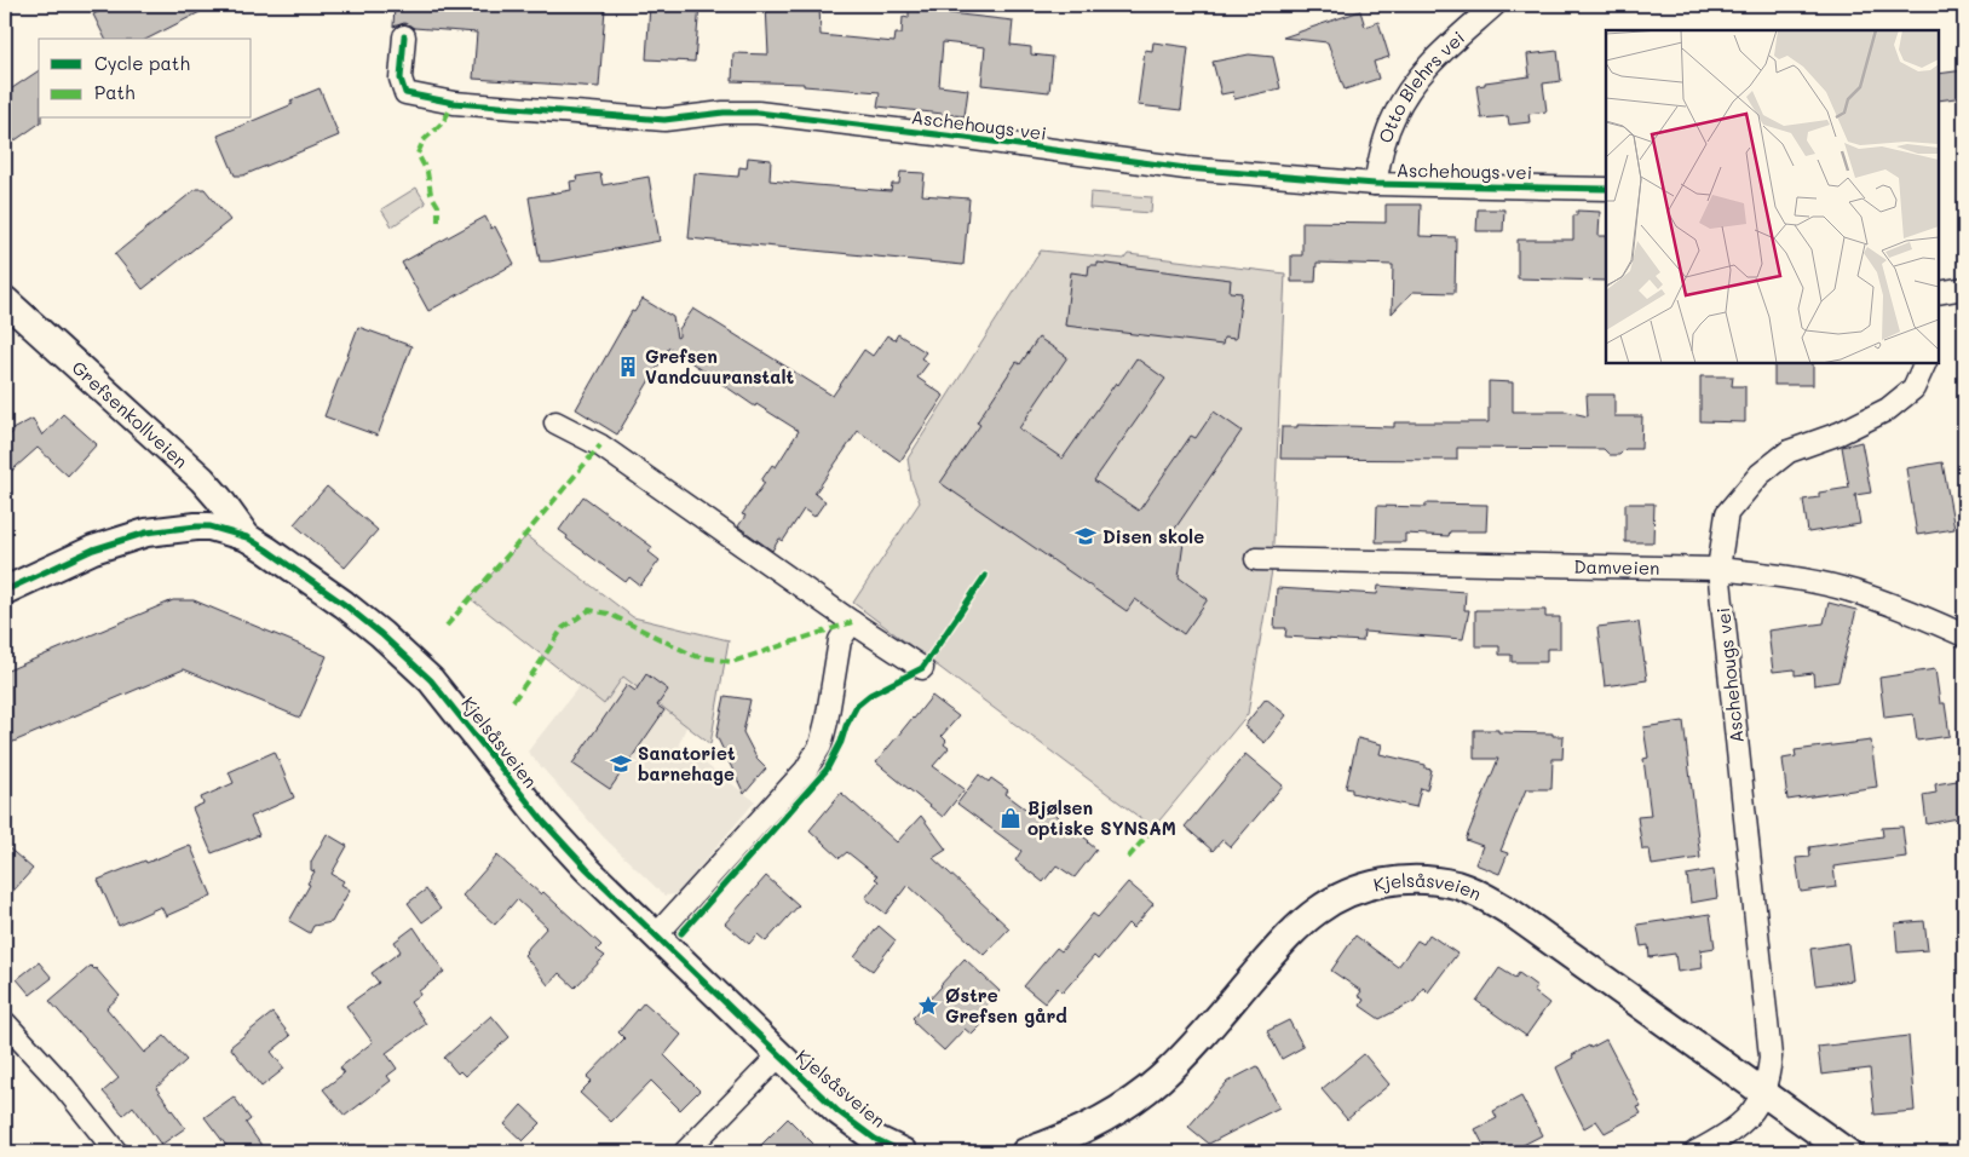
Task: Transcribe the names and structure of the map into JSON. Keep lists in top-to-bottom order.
{
  "streets": {
    "street": [
      "Otto Blehrs vei",
      "Aschehougs vei",
      "Grefsenkollveien",
      "Damveien",
      "Kjelsåsveien"
    ]
  },
  "crossings": [
    ["Otto Blehrs vei", "Aschehougs vei"],
    ["Aschehougs vei", "Damveien"],
    ["Aschehougs vei", "Kjelsåsveien"],
    ["Grefsenkollveien", "Kjelsåsveien"]
  ],
  "places": {
    "building": ["Grefsen Vandcuuranstalt"],
    "school or university": ["Disen skole", "Sanatoriet barnehage"],
    "shop": ["Bjølsen optiske SYNSAM"],
    "place": ["Østre Grefsen gård"]
  },
  "legend": ["Cycle path", "Path"]
}
